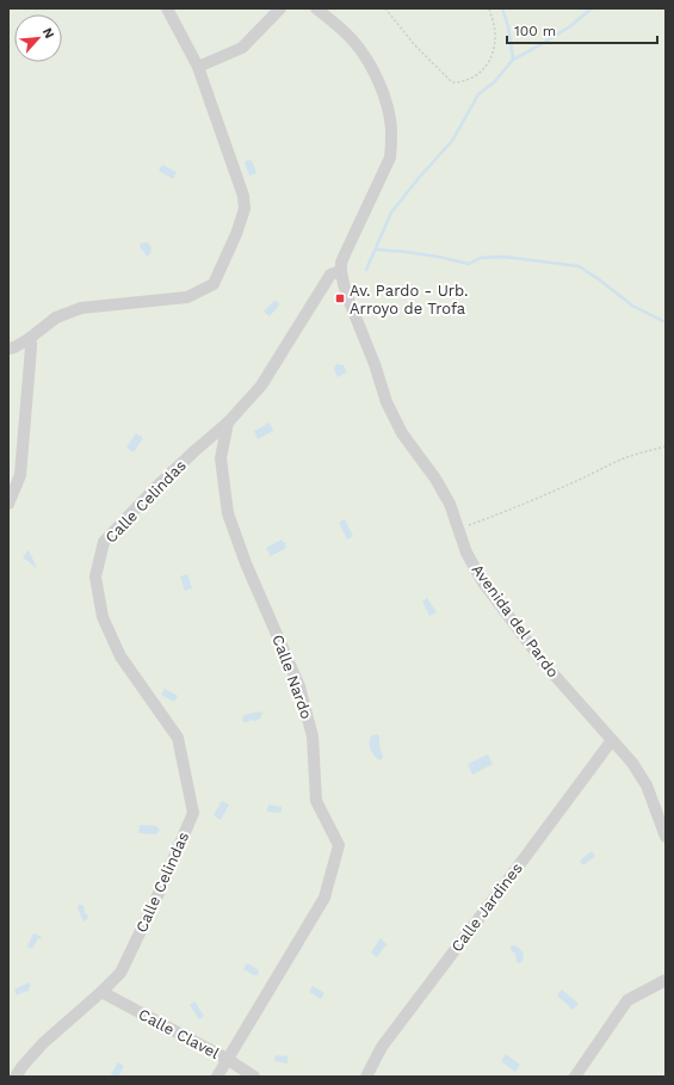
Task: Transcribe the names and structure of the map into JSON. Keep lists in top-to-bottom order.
{
  "streets": {
    "street": [
      "Calle Celindas",
      "Avenida del Pardo",
      "Calle Nardo",
      "Calle Jardines",
      "Calle Clavel"
    ]
  },
  "crossings": [
    ["Calle Celindas", "Avenida del Pardo"],
    ["Calle Celindas", "Calle Nardo"],
    ["Calle Celindas", "Calle Clavel"],
    ["Avenida del Pardo", "Calle Jardines"],
    ["Calle Nardo", "Calle Clavel"]
  ],
  "places": {
    "transit": ["Av. Pardo - Urb. Arroyo de Trofa"]
  },
  "scale_bar": "100 m",
  "north": "top right"
}
